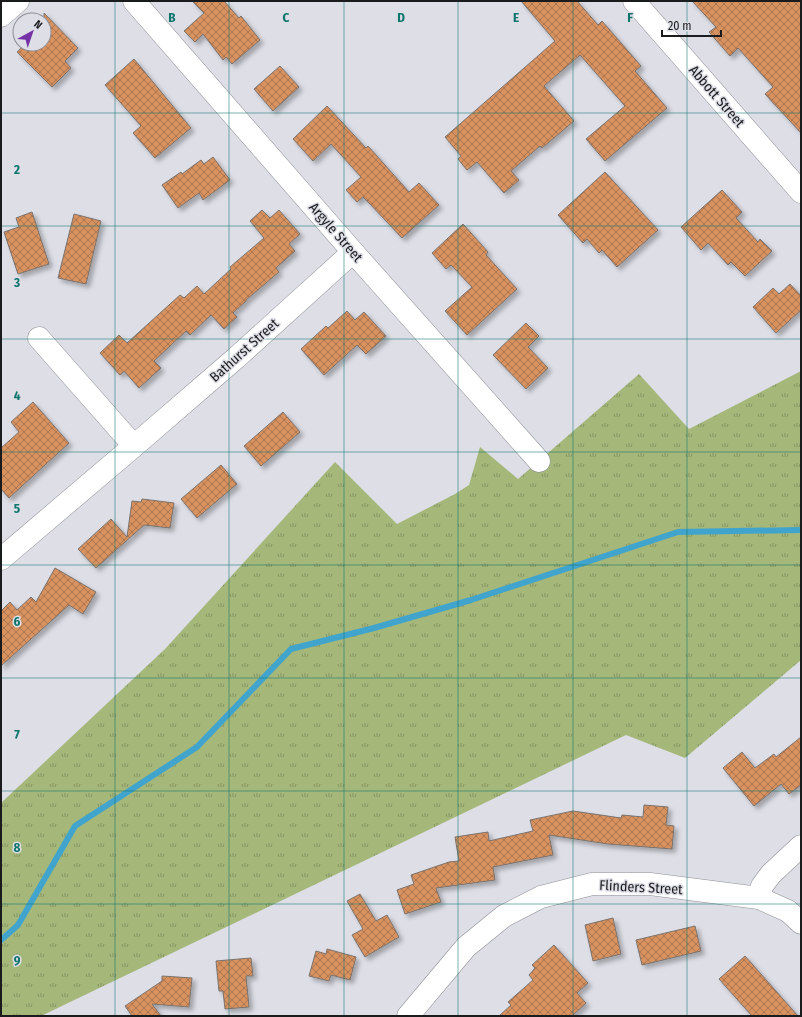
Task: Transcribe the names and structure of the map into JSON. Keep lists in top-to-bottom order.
{
  "streets": {
    "main road": [
      "Abbott Street",
      "Argyle Street",
      "Bathurst Street",
      "Flinders Street"
    ]
  },
  "crossings": [
    ["Argyle Street", "Bathurst Street"]
  ],
  "scale_bar": "20 m",
  "north": "top right",
  "grid": {
    "columns": [
      "B",
      "C",
      "D",
      "E",
      "F"
    ],
    "rows": [
      "2",
      "3",
      "4",
      "5",
      "6",
      "7",
      "8",
      "9"
    ]
  }
}
